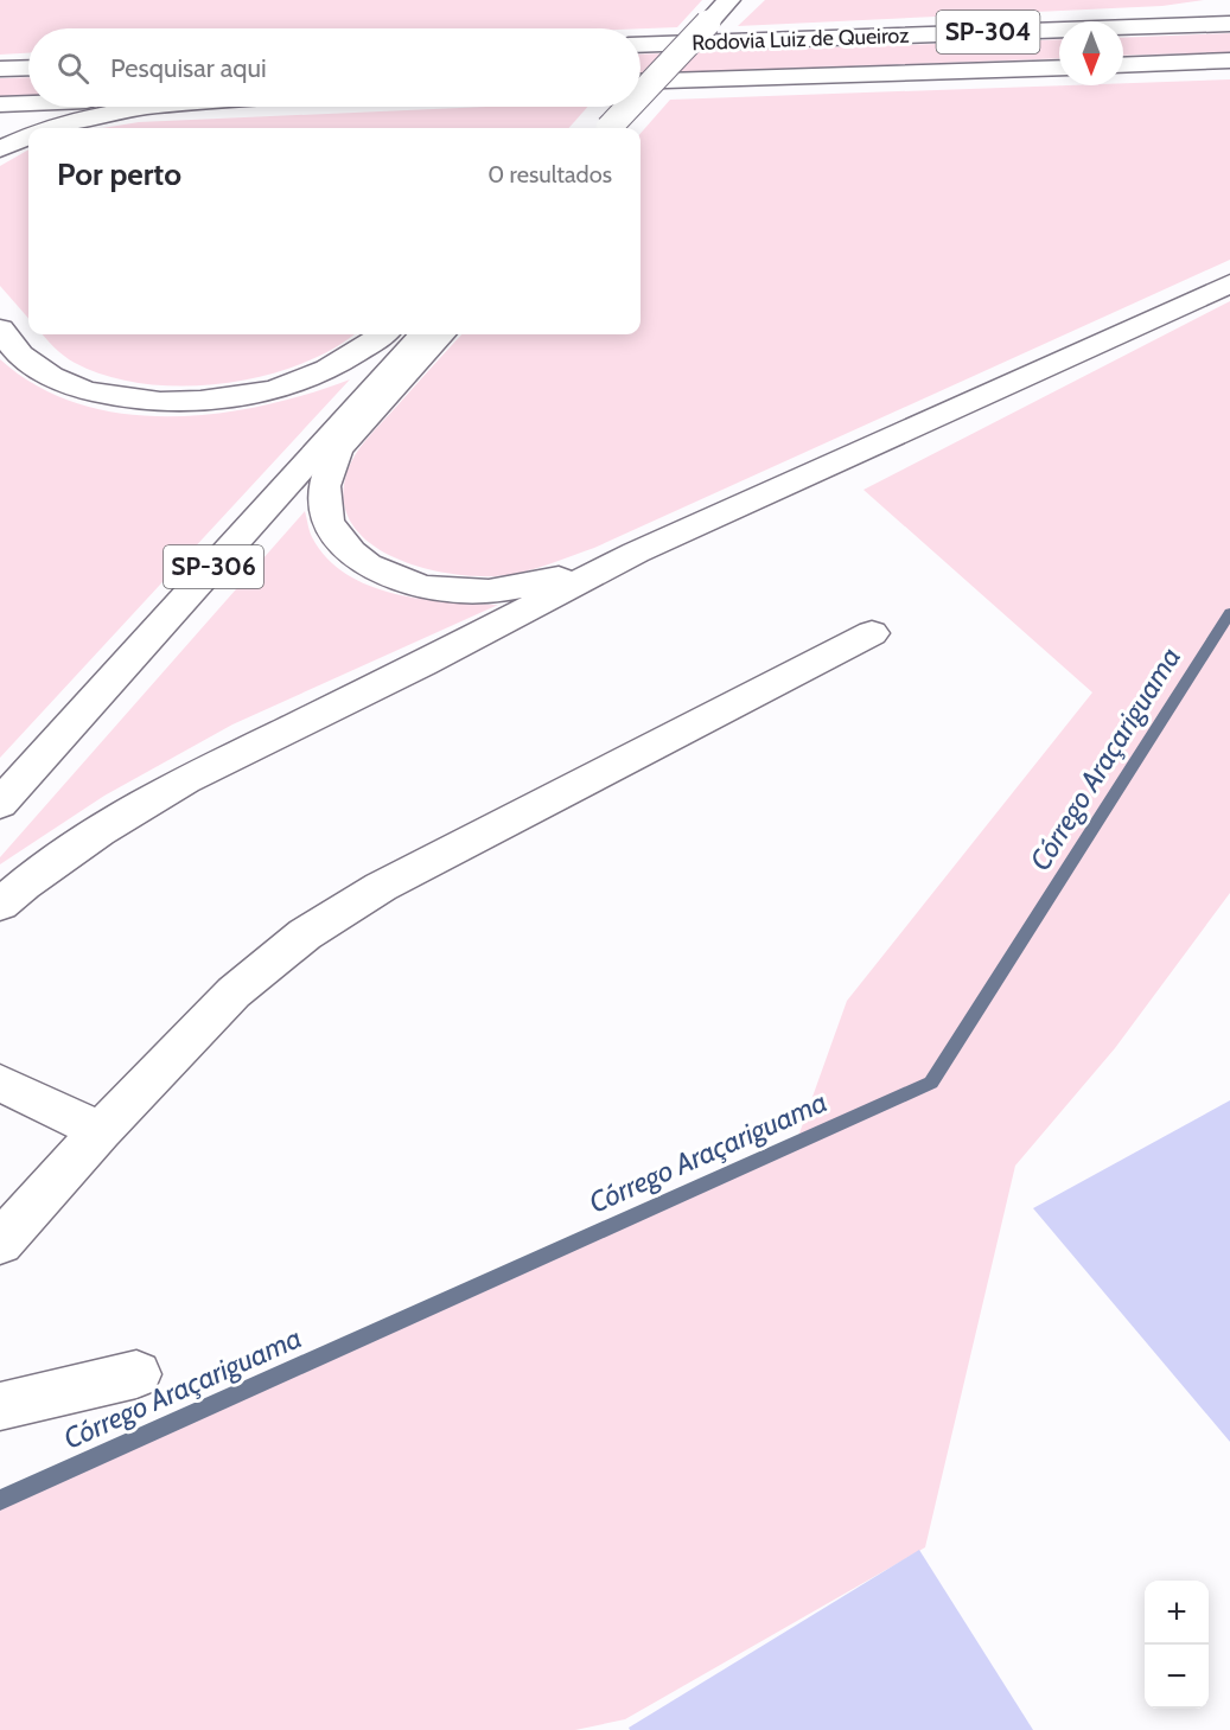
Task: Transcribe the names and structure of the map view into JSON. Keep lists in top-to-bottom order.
{
  "streets": {
    "main road": ["SP-304", "Rodovia Luiz de Queiroz", "SP-306"]
  },
  "water": ["Córrego Araçariguama"],
  "north": "bottom",
  "page": {
    "search": "Pesquisar aqui",
    "heading": ["Por perto", "0 resultados"],
    "map_buttons": ["+", "−"]
  }
}
